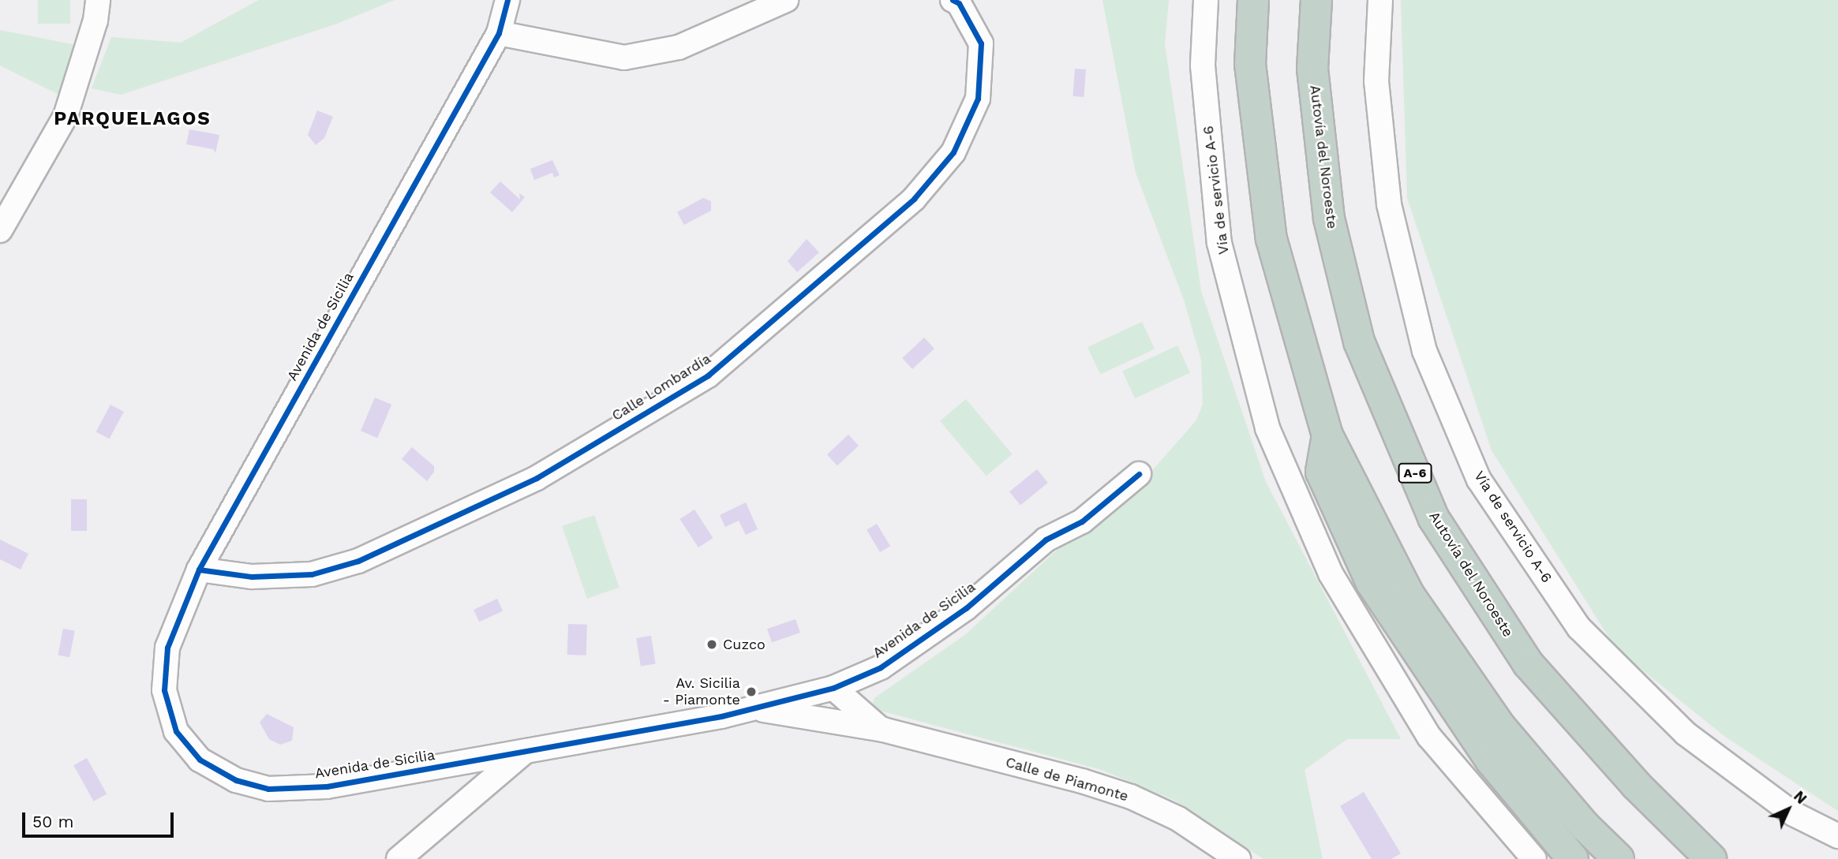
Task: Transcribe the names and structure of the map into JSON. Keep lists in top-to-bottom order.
{
  "streets": {
    "highway": ["Autovía del Noroeste", "A-6"],
    "street": [
      "Vía de servicio A-6",
      "Avenida de Sicilia",
      "Calle Lombardía",
      "Calle de Piamonte"
    ]
  },
  "crossings": [
    ["Avenida de Sicilia", "Calle Lombardía"],
    ["Avenida de Sicilia", "Calle de Piamonte"]
  ],
  "districts": ["PARQUELAGOS"],
  "places": ["Cuzco", "Av. Sicilia - Piamonte"],
  "scale_bar": "50 m",
  "north": "top right"
}
